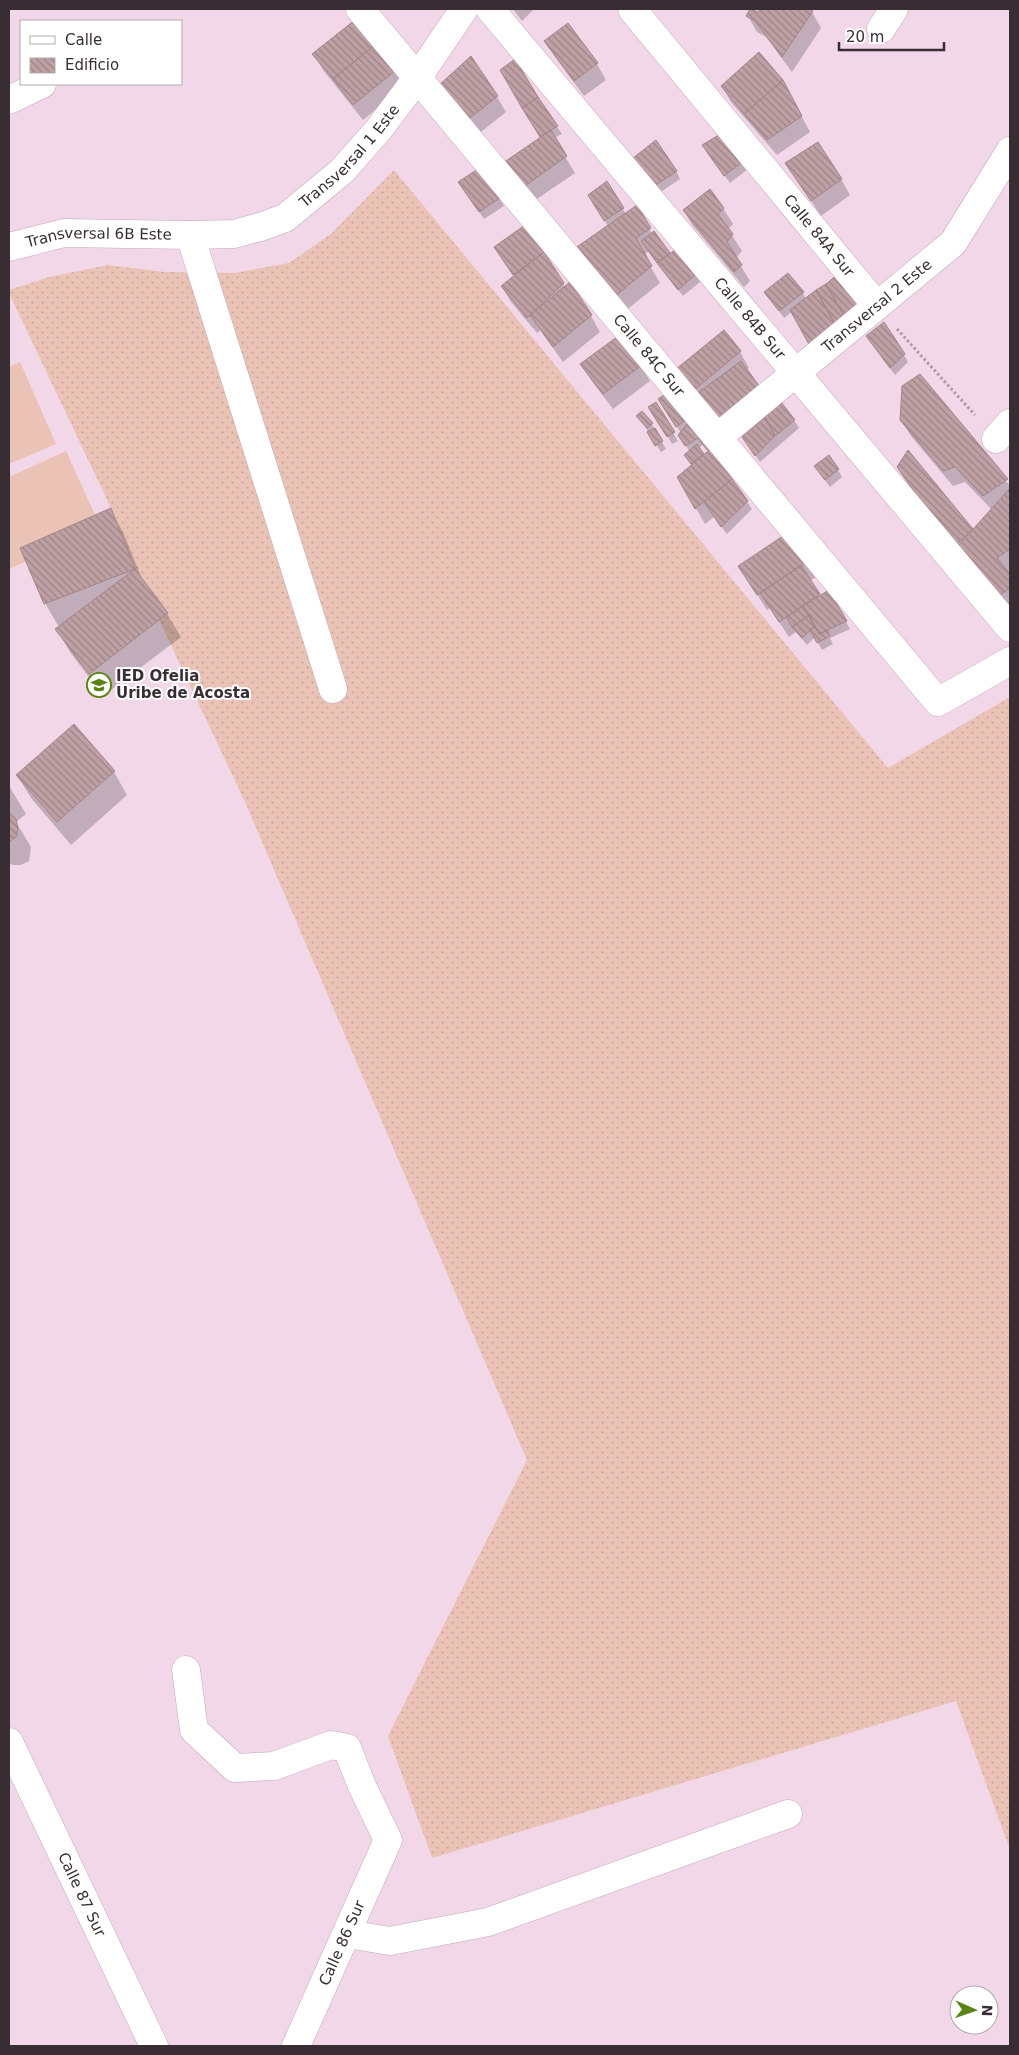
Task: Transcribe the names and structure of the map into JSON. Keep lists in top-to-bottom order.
{
  "streets": {
    "street": [
      "Transversal 1 Este",
      "Calle 84A Sur",
      "Transversal 6B Este",
      "Transversal 2 Este",
      "Calle 84B Sur",
      "Calle 84C Sur",
      "Calle 87 Sur",
      "Calle 86 Sur"
    ]
  },
  "crossings": [
    ["Transversal 1 Este", "Transversal 6B Este"],
    ["Transversal 1 Este", "Calle 84C Sur"],
    ["Calle 84A Sur", "Transversal 2 Este"],
    ["Transversal 2 Este", "Calle 84B Sur"],
    ["Transversal 2 Este", "Calle 84C Sur"]
  ],
  "places": {
    "school or university": ["IED Ofelia Uribe de Acosta"]
  },
  "legend": ["Calle", "Edificio"],
  "scale_bar": "20 m",
  "north": "right"
}
